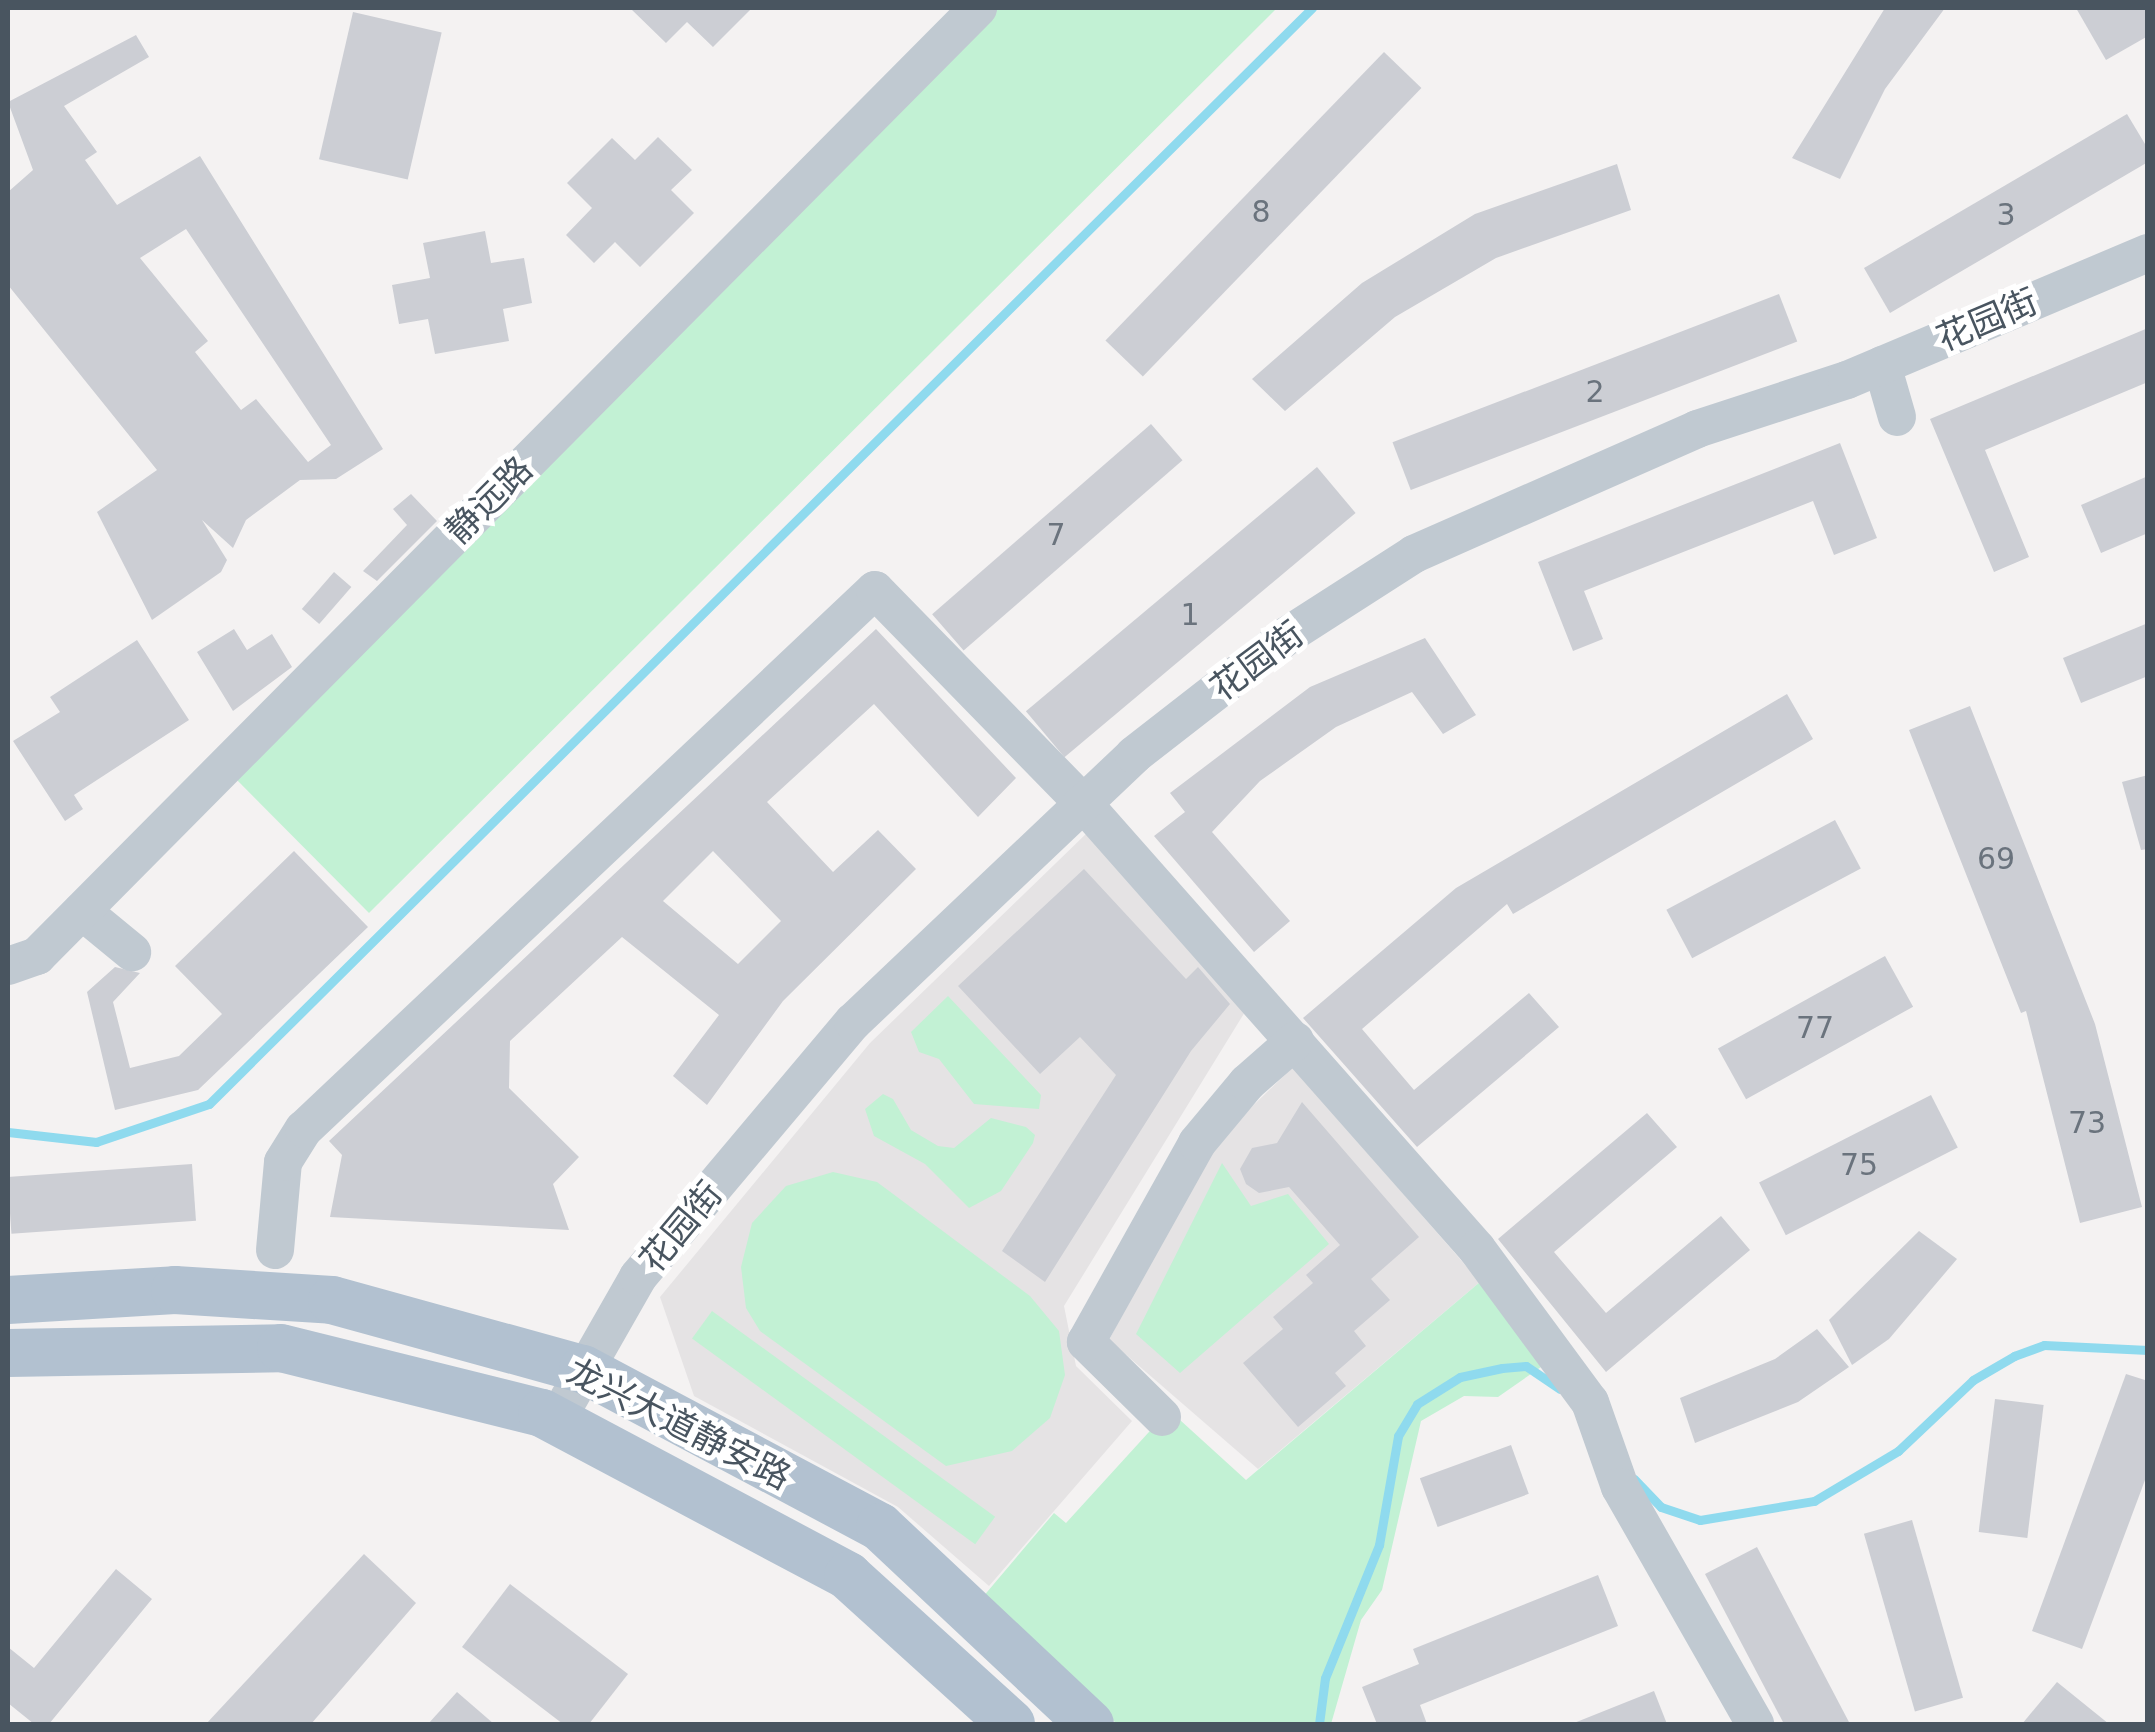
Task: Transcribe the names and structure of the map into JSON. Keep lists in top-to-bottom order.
{
  "streets": {
    "main road": ["龙兴大道静安路"],
    "street": ["花园街", "静远路"]
  },
  "crossings": [
    ["花园街", "龙兴大道静安路"]
  ],
  "house_numbers": [
    "8",
    "3",
    "2",
    "7",
    "1",
    "69",
    "77",
    "73",
    "75"
  ]
}
